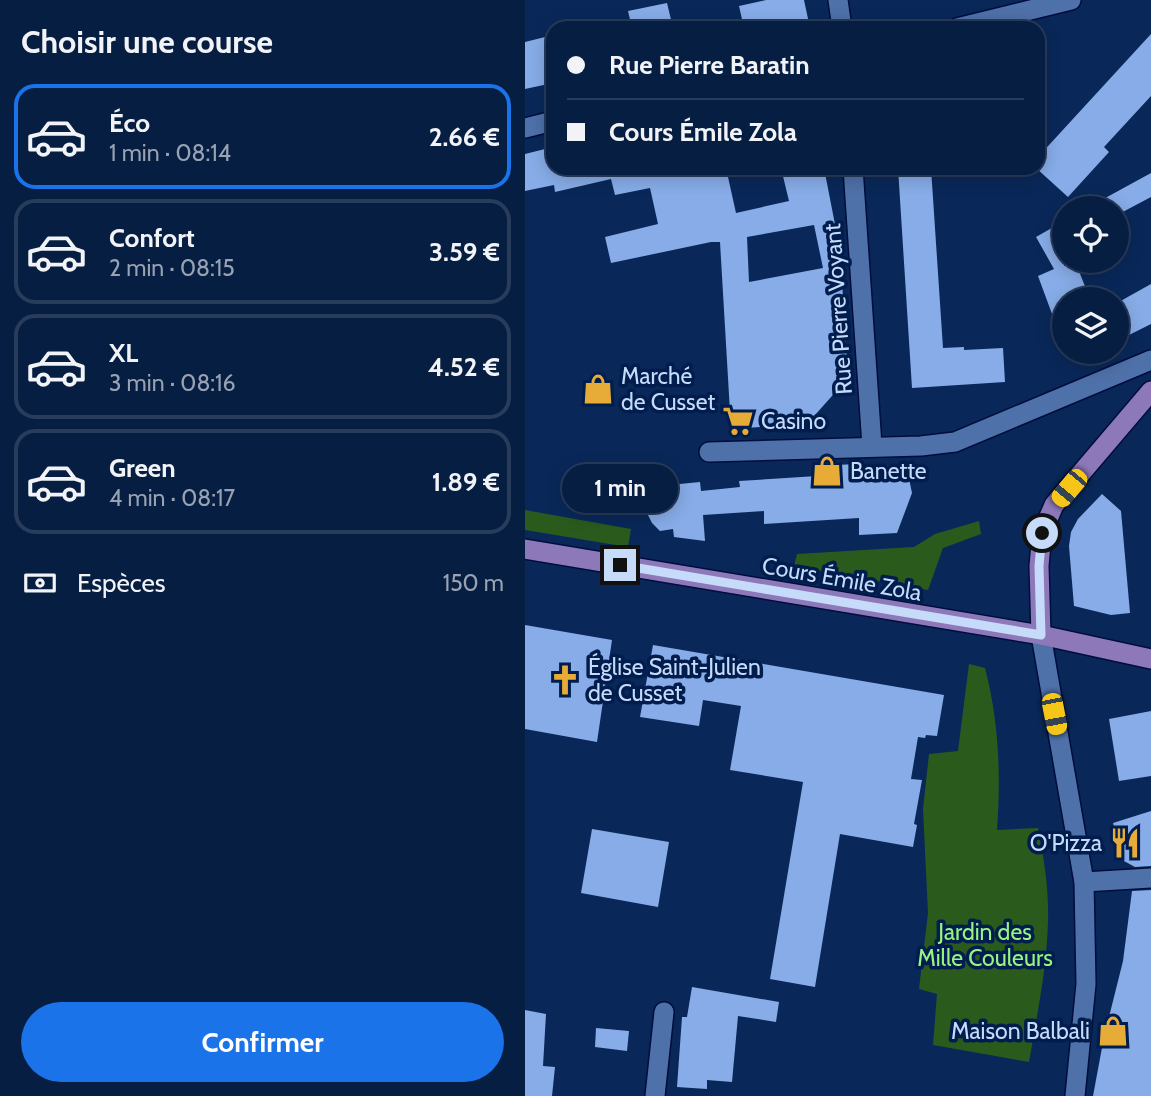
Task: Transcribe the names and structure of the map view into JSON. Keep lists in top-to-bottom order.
{
  "streets": {
    "main road": ["Cours Émile Zola"],
    "street": ["Rue Pierre Voyant"]
  },
  "parks": ["Jardin des Mille Couleurs"],
  "places": {
    "shop": ["Marché de Cusset", "Banette", "Maison Balbali"],
    "supermarket": ["Casino"],
    "church": ["Église Saint-Julien de Cusset"],
    "restaurant": ["O'Pizza"]
  },
  "page": {
    "heading": "Choisir une course",
    "banner": ["Rue Pierre Baratin", "Cours Émile Zola"],
    "list": [
      {
        "name": "Éco",
        "note": "1 min · 08:14",
        "value": "2.66 €"
      },
      {
        "name": "Confort",
        "note": "2 min · 08:15",
        "value": "3.59 €"
      },
      {
        "name": "XL",
        "note": "3 min · 08:16",
        "value": "4.52 €"
      },
      {
        "name": "Green",
        "note": "4 min · 08:17",
        "value": "1.89 €"
      }
    ],
    "bubble": "1 min",
    "pay": ["Espèces", "150 m"],
    "buttons": "Confirmer"
  }
}
